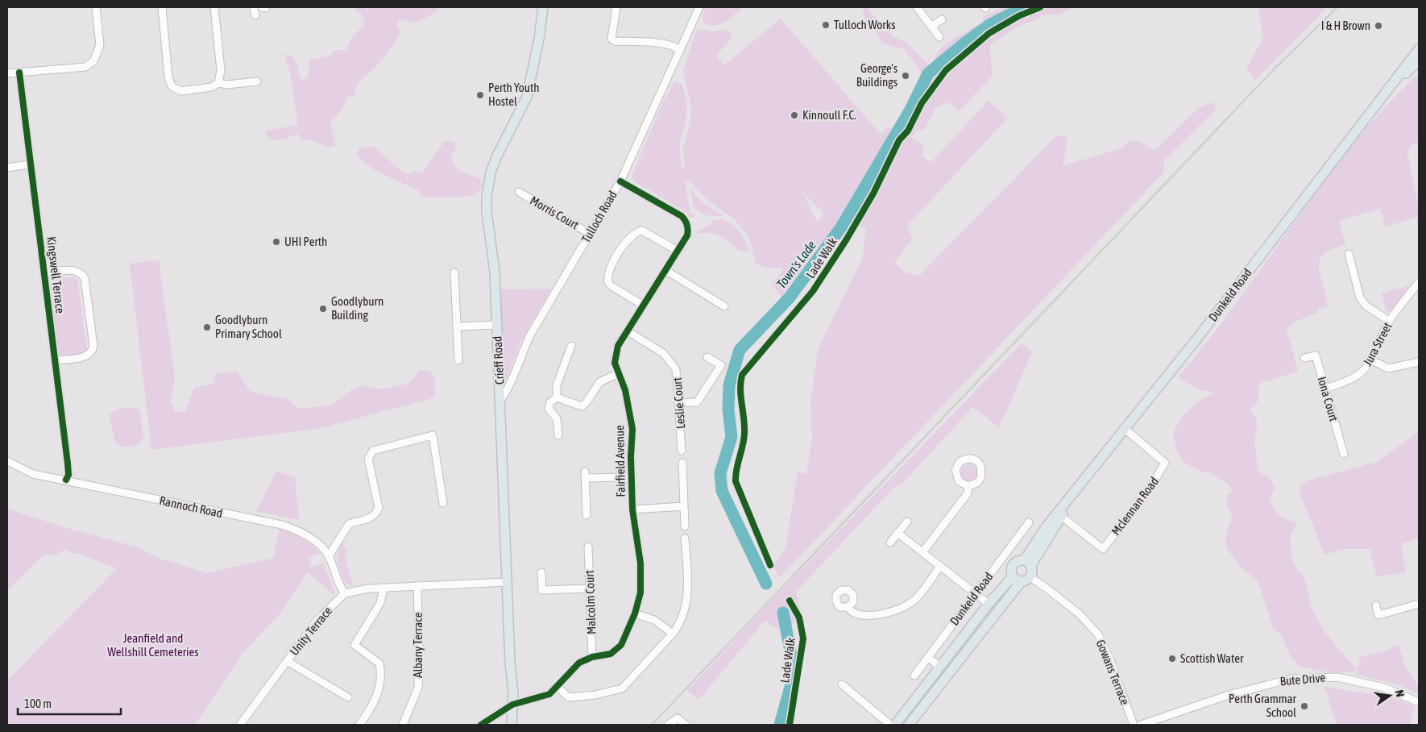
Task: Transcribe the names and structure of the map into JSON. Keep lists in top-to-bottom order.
{
  "streets": {
    "main road": ["Dunkeld Road", "Crieff Road"],
    "street": [
      "Morris Court",
      "Tulloch Road",
      "Kingswell Terrace",
      "Jura Street",
      "Iona Court",
      "Leslie Court",
      "Fairfield Avenue",
      "Mclennan Road",
      "Rannoch Road",
      "Malcolm Court",
      "Unity Terrace",
      "Albany Terrace",
      "Gowans Terrace",
      "Bute Drive"
    ],
    "cycle path": ["Lade Walk"]
  },
  "crossings": [
    ["Morris Court", "Tulloch Road"],
    ["Tulloch Road", "Crieff Road"],
    ["Tulloch Road", "Fairfield Avenue"],
    ["Kingswell Terrace", "Rannoch Road"],
    ["Dunkeld Road", "Mclennan Road"],
    ["Dunkeld Road", "Gowans Terrace"],
    ["Jura Street", "Iona Court"],
    ["Crieff Road", "Fairfield Avenue"],
    ["Leslie Court", "Fairfield Avenue"],
    ["Fairfield Avenue", "Malcolm Court"],
    ["Rannoch Road", "Unity Terrace"]
  ],
  "water": ["Town's Lade"],
  "parks": ["Jeanfield and Wellshill Cemeteries"],
  "places": [
    "Tulloch Works",
    "I & H Brown",
    "George's Buildings",
    "Perth Youth Hostel",
    "Kinnoull F.C.",
    "UHI Perth",
    "Goodlyburn Building",
    "Goodlyburn Primary School",
    "Scottish Water",
    "Perth Grammar School"
  ],
  "scale_bar": "100 m",
  "north": "right"
}
